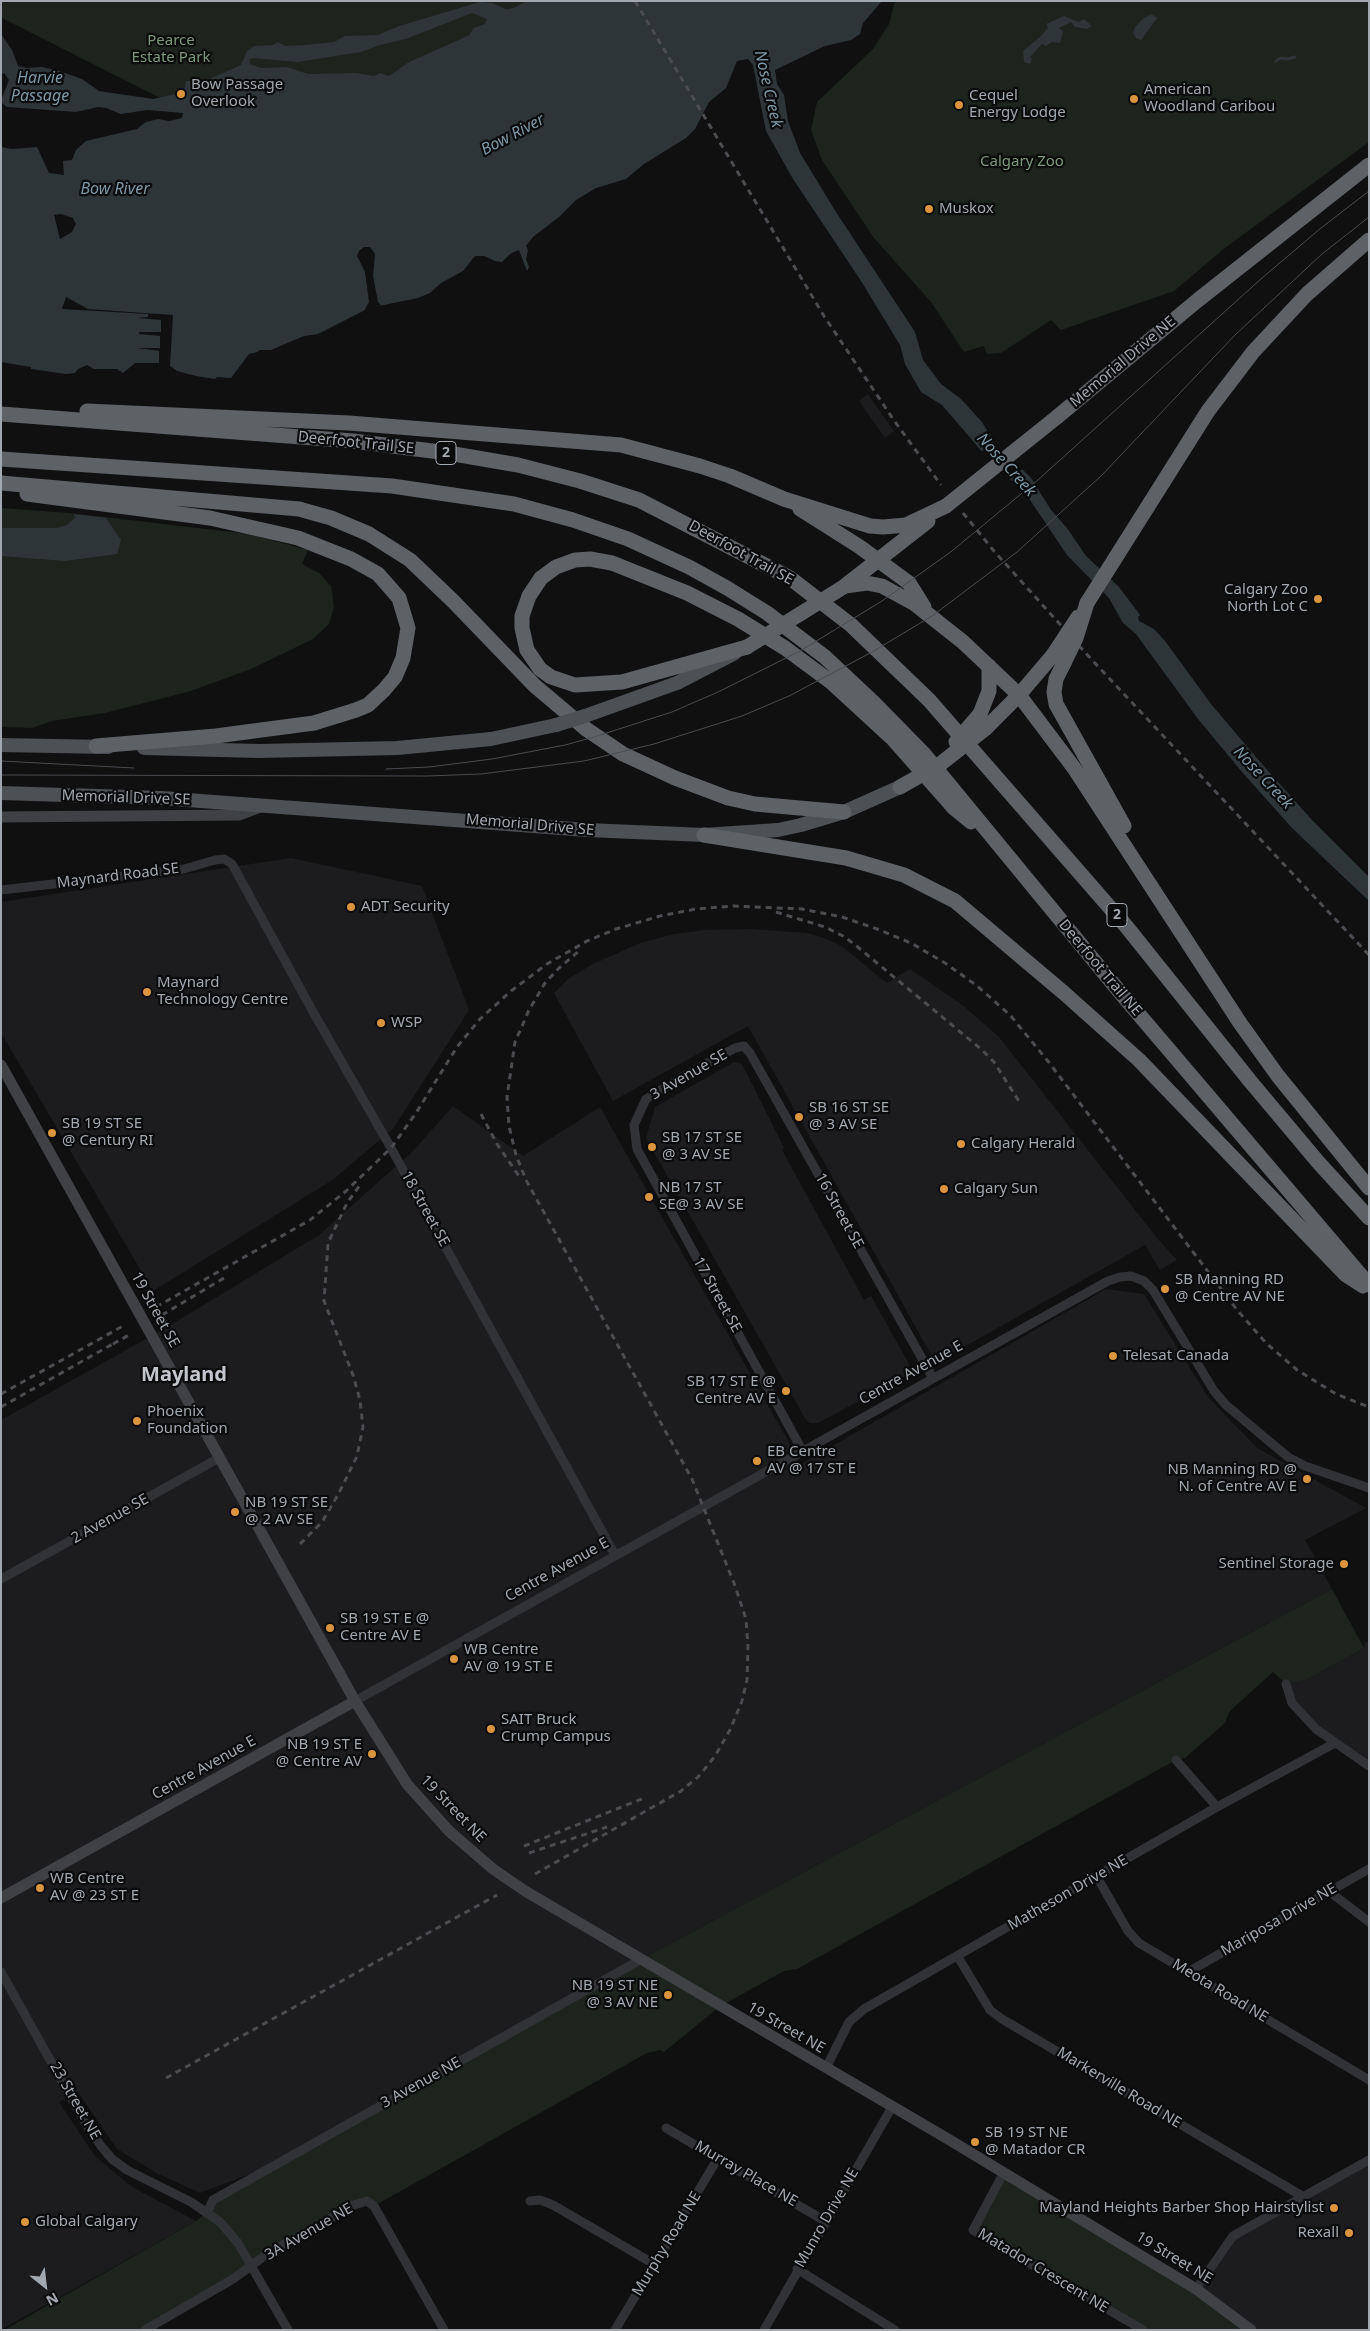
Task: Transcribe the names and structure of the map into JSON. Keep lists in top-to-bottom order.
{
  "streets": {
    "highway": [
      "Memorial Drive NE",
      "Deerfoot Trail SE",
      "2",
      "Memorial Drive SE",
      "Deerfoot Trail NE"
    ],
    "street": [
      "Maynard Road SE",
      "3 Avenue SE",
      "18 Street SE",
      "16 Street SE",
      "17 Street SE",
      "19 Street SE",
      "Centre Avenue E",
      "2 Avenue SE",
      "19 Street NE",
      "Matheson Drive NE",
      "Mariposa Drive NE",
      "Meota Road NE",
      "3 Avenue NE",
      "Markerville Road NE",
      "23 Street NE",
      "Murray Place NE",
      "Munro Drive NE",
      "3A Avenue NE",
      "Murphy Road NE",
      "Matador Crescent NE"
    ]
  },
  "crossings": [
    ["Maynard Road SE", "18 Street SE"],
    ["3 Avenue SE", "16 Street SE"],
    ["3 Avenue SE", "17 Street SE"],
    ["18 Street SE", "Centre Avenue E"],
    ["16 Street SE", "Centre Avenue E"],
    ["17 Street SE", "Centre Avenue E"],
    ["19 Street SE", "Centre Avenue E"],
    ["19 Street SE", "2 Avenue SE"],
    ["19 Street SE", "19 Street NE"],
    ["Centre Avenue E", "19 Street NE"],
    ["19 Street NE", "Matheson Drive NE"],
    ["19 Street NE", "3 Avenue NE"],
    ["19 Street NE", "Munro Drive NE"],
    ["19 Street NE", "Matador Crescent NE"],
    ["Matheson Drive NE", "Meota Road NE"],
    ["Matheson Drive NE", "Markerville Road NE"],
    ["Mariposa Drive NE", "Meota Road NE"],
    ["3 Avenue NE", "23 Street NE"],
    ["23 Street NE", "3A Avenue NE"],
    ["Murray Place NE", "Munro Drive NE"],
    ["Murray Place NE", "Murphy Road NE"]
  ],
  "districts": ["Mayland"],
  "water": ["Harvie Passage", "Nose Creek", "Bow River"],
  "parks": ["Pearce Estate Park", "Calgary Zoo"],
  "places": [
    "Bow Passage Overlook",
    "American Woodland Caribou",
    "Cequel Energy Lodge",
    "Muskox",
    "Calgary Zoo North Lot C",
    "ADT Security",
    "Maynard Technology Centre",
    "WSP",
    "SB 16 ST SE @ 3 AV SE",
    "SB 19 ST SE @ Century RI",
    "Calgary Herald",
    "SB 17 ST SE @ 3 AV SE",
    "Calgary Sun",
    "NB 17 ST SE@ 3 AV SE",
    "SB Manning RD @ Centre AV NE",
    "Telesat Canada",
    "SB 17 ST E @ Centre AV E",
    "Phoenix Foundation",
    "EB Centre AV @ 17 ST E",
    "NB Manning RD @ N. of Centre AV E",
    "NB 19 ST SE @ 2 AV SE",
    "Sentinel Storage",
    "SB 19 ST E @ Centre AV E",
    "WB Centre AV @ 19 ST E",
    "SAIT Bruck Crump Campus",
    "NB 19 ST E @ Centre AV",
    "WB Centre AV @ 23 ST E",
    "NB 19 ST NE @ 3 AV NE",
    "SB 19 ST NE @ Matador CR",
    "Mayland Heights Barber Shop Hairstylist",
    "Global Calgary",
    "Rexall"
  ],
  "north": "bottom right"
}
